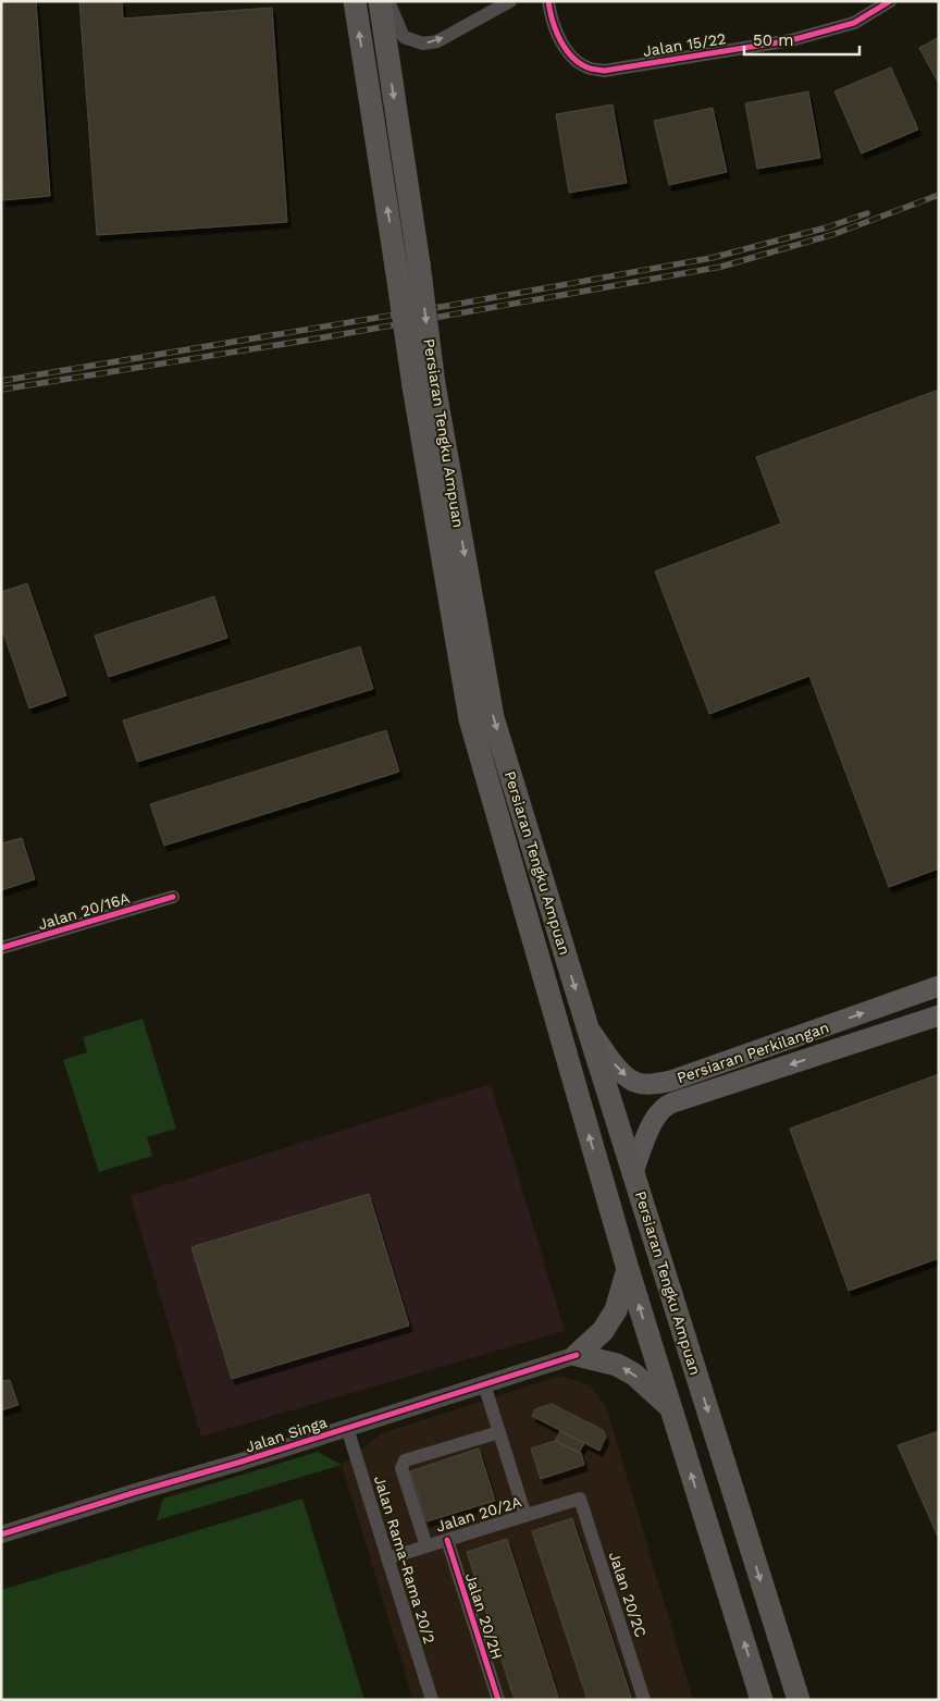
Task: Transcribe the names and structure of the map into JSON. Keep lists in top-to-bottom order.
{
  "streets": {
    "main road": ["Persiaran Tengku Ampuan", "Persiaran Perkilangan"],
    "street": [
      "Jalan 15/22",
      "Jalan 20/16A",
      "Jalan Singa",
      "Jalan 20/2A",
      "Jalan Rama-Rama 20/2",
      "Jalan 20/2C",
      "Jalan 20/2H"
    ]
  },
  "crossings": [
    ["Persiaran Tengku Ampuan", "Persiaran Perkilangan"],
    ["Jalan Singa", "Jalan Rama-Rama 20/2"],
    ["Jalan 20/2A", "Jalan Rama-Rama 20/2"],
    ["Jalan 20/2A", "Jalan 20/2C"],
    ["Jalan 20/2A", "Jalan 20/2H"]
  ],
  "one_way": ["Persiaran Perkilangan"],
  "scale_bar": "50 m"
}
